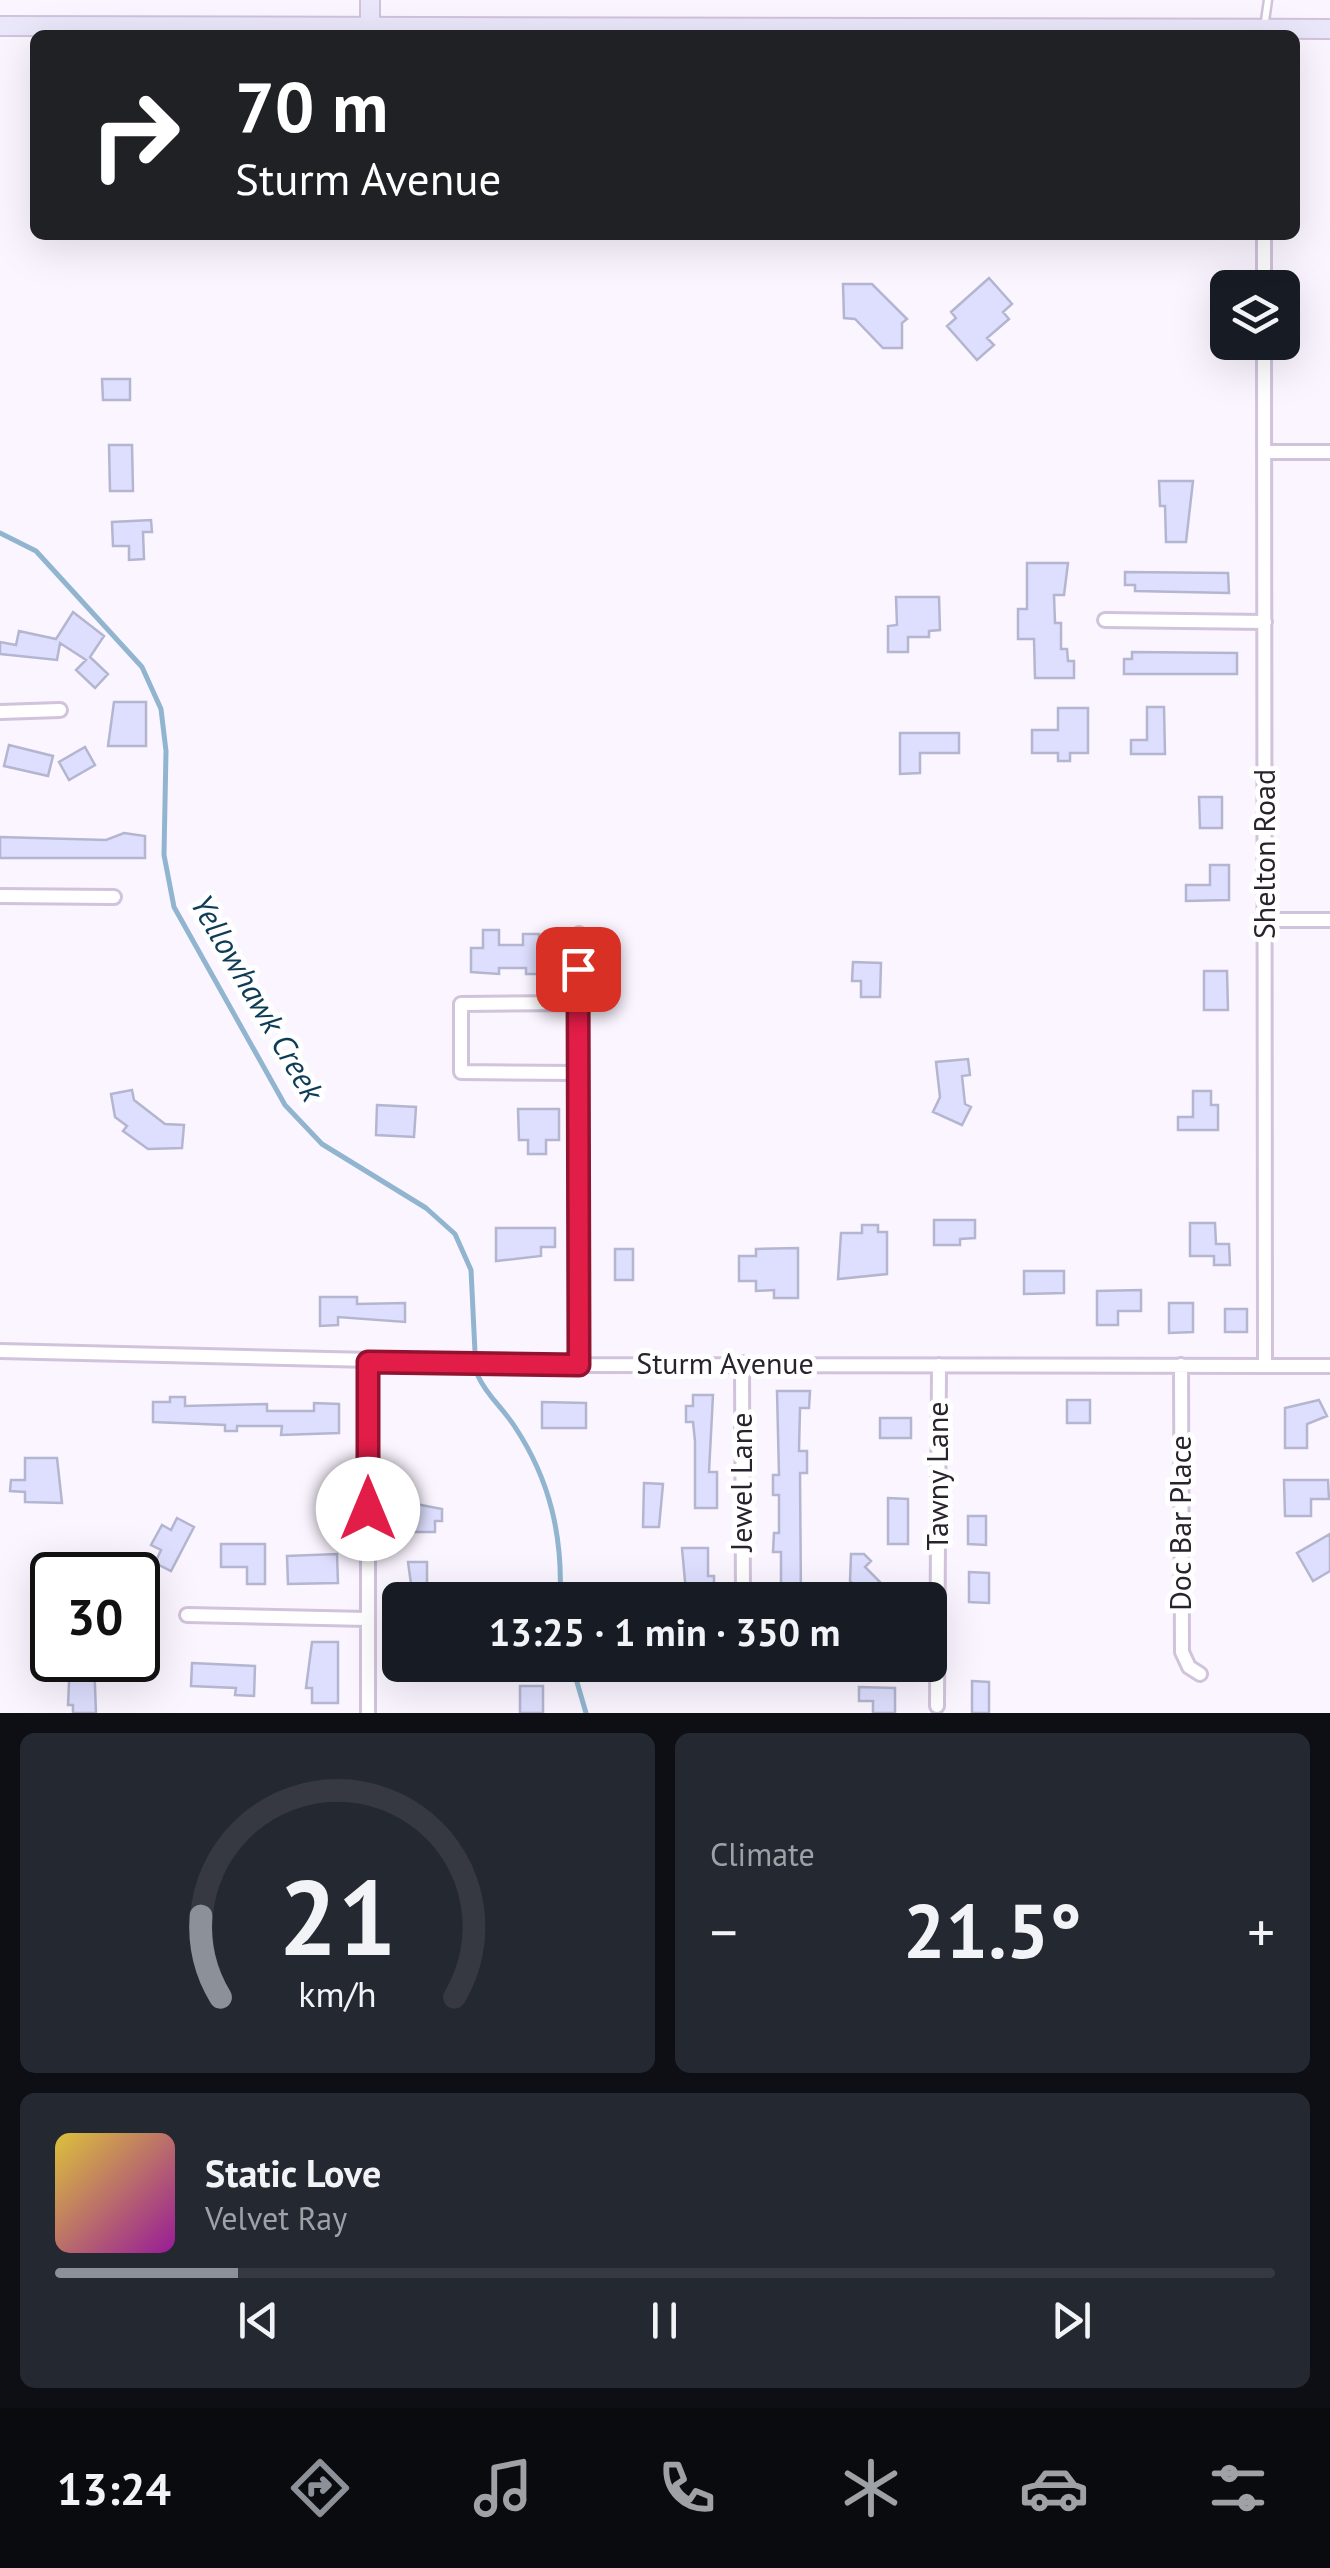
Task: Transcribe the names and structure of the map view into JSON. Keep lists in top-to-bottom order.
{
  "streets": {
    "street": [
      "Shelton Road",
      "Sturm Avenue",
      "Tawny Lane",
      "Jewel Lane",
      "Doc Bar Place"
    ]
  },
  "crossings": [
    ["Shelton Road", "Sturm Avenue"],
    ["Sturm Avenue", "Tawny Lane"],
    ["Sturm Avenue", "Jewel Lane"],
    ["Sturm Avenue", "Doc Bar Place"]
  ],
  "water": ["Yellowhawk Creek"],
  "page": {
    "turn": ["70 m", "Sturm Avenue"],
    "limit": "30",
    "trip": "13:25 · 1 min · 350 m",
    "tile": "Climate",
    "heat": ["−", "21.5°", "+"],
    "song": ["Static Love", "Velvet Ray"],
    "tabs": "13:24",
    "gauge": ["21", "km/h"]
  }
}
